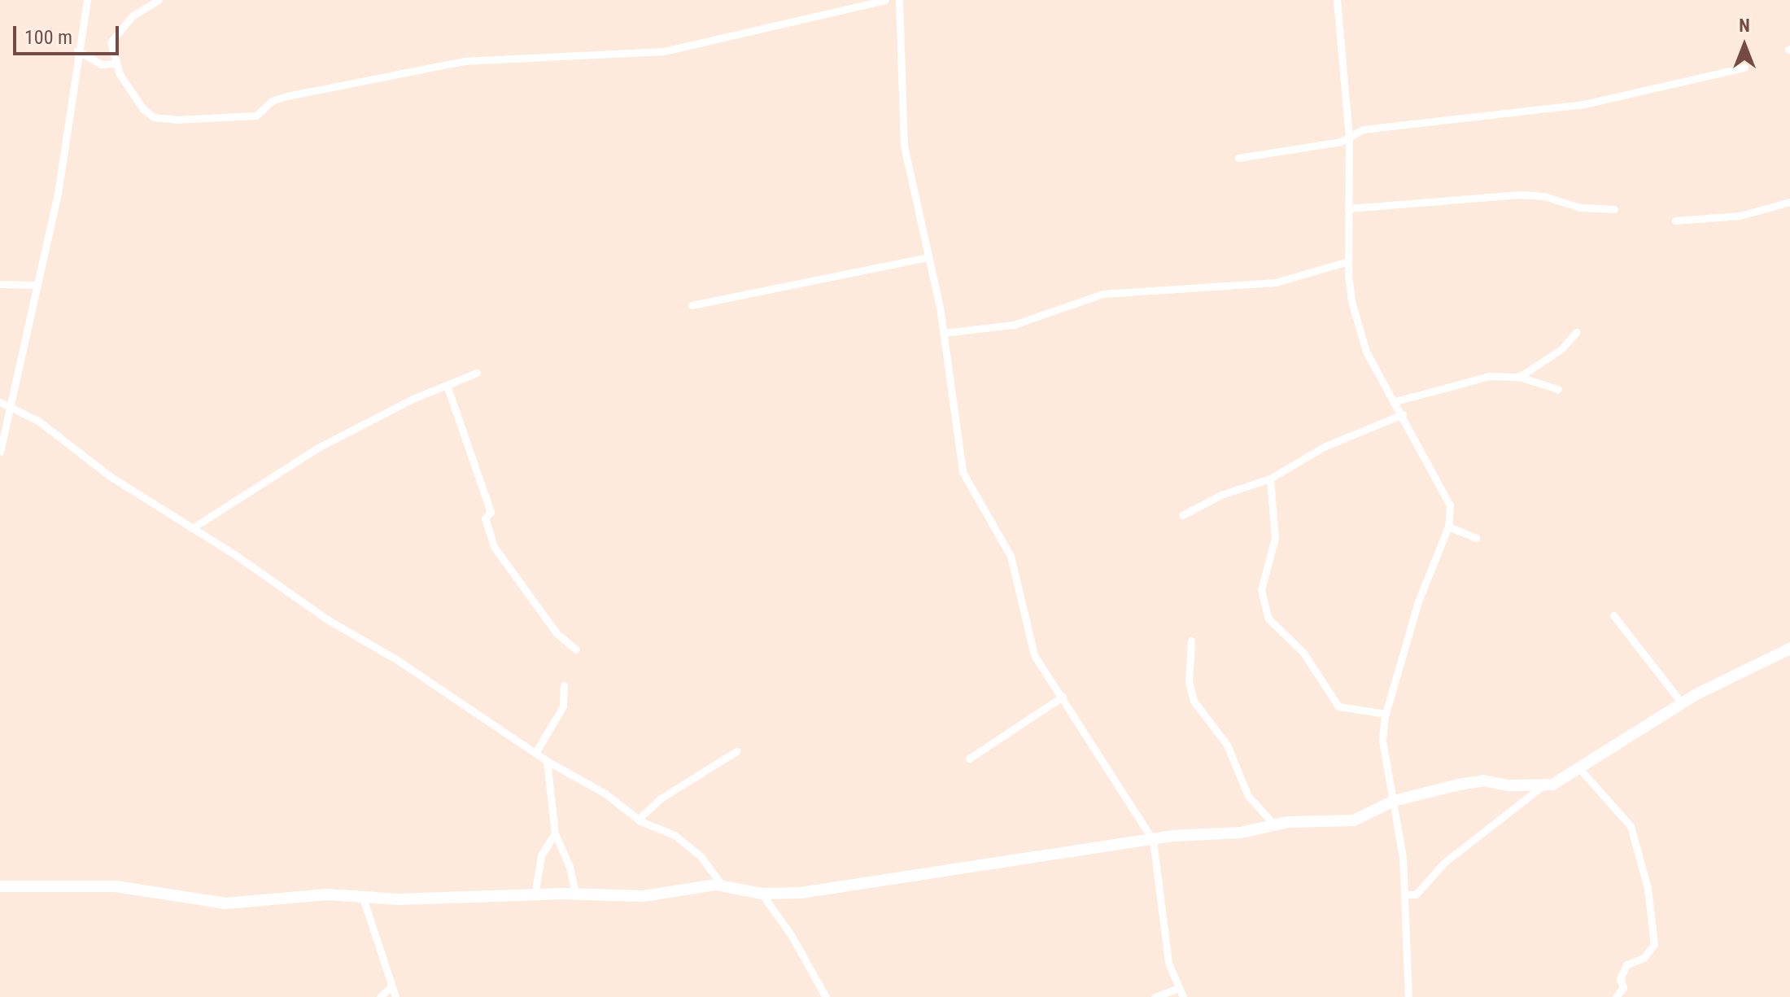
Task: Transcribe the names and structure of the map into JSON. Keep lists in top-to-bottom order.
{
  "scale_bar": "100 m",
  "north": "top"
}
